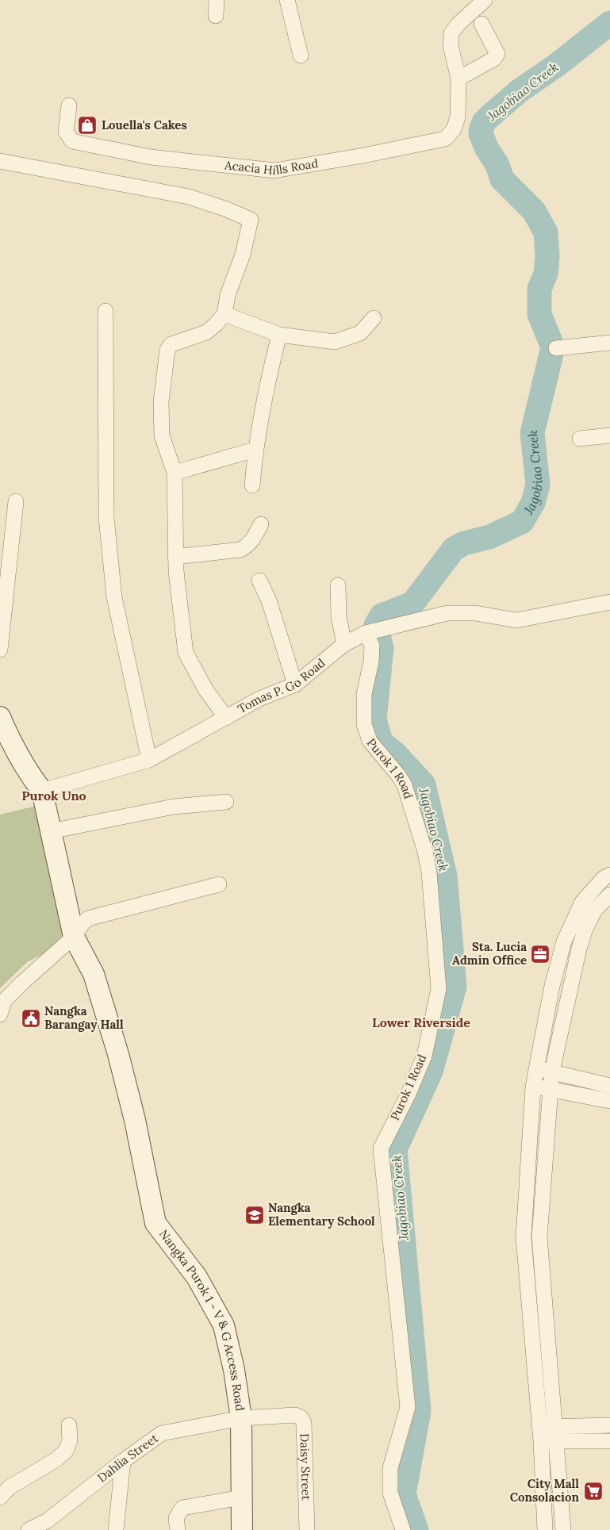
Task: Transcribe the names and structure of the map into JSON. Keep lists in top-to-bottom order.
{
  "streets": {
    "street": [
      "Acacia Hills Road",
      "Tomas P. Go Road",
      "Purok 1 Road",
      "Nangka Purok 1 - V & G Access Road",
      "Dahlia Street",
      "Daisy Street"
    ]
  },
  "crossings": [
    ["Tomas P. Go Road", "Purok 1 Road"],
    ["Tomas P. Go Road", "Nangka Purok 1 - V & G Access Road"],
    ["Nangka Purok 1 - V & G Access Road", "Dahlia Street"],
    ["Nangka Purok 1 - V & G Access Road", "Daisy Street"],
    ["Dahlia Street", "Daisy Street"]
  ],
  "districts": ["Purok Uno", "Lower Riverside"],
  "water": ["Jagobiao Creek"],
  "places": {
    "shop": ["Louella's Cakes"],
    "office": ["Sta. Lucia Admin Office"],
    "public building": ["Nangka Barangay Hall"],
    "school or university": ["Nangka Elementary School"],
    "supermarket": ["City Mall Consolacion"]
  }
}
